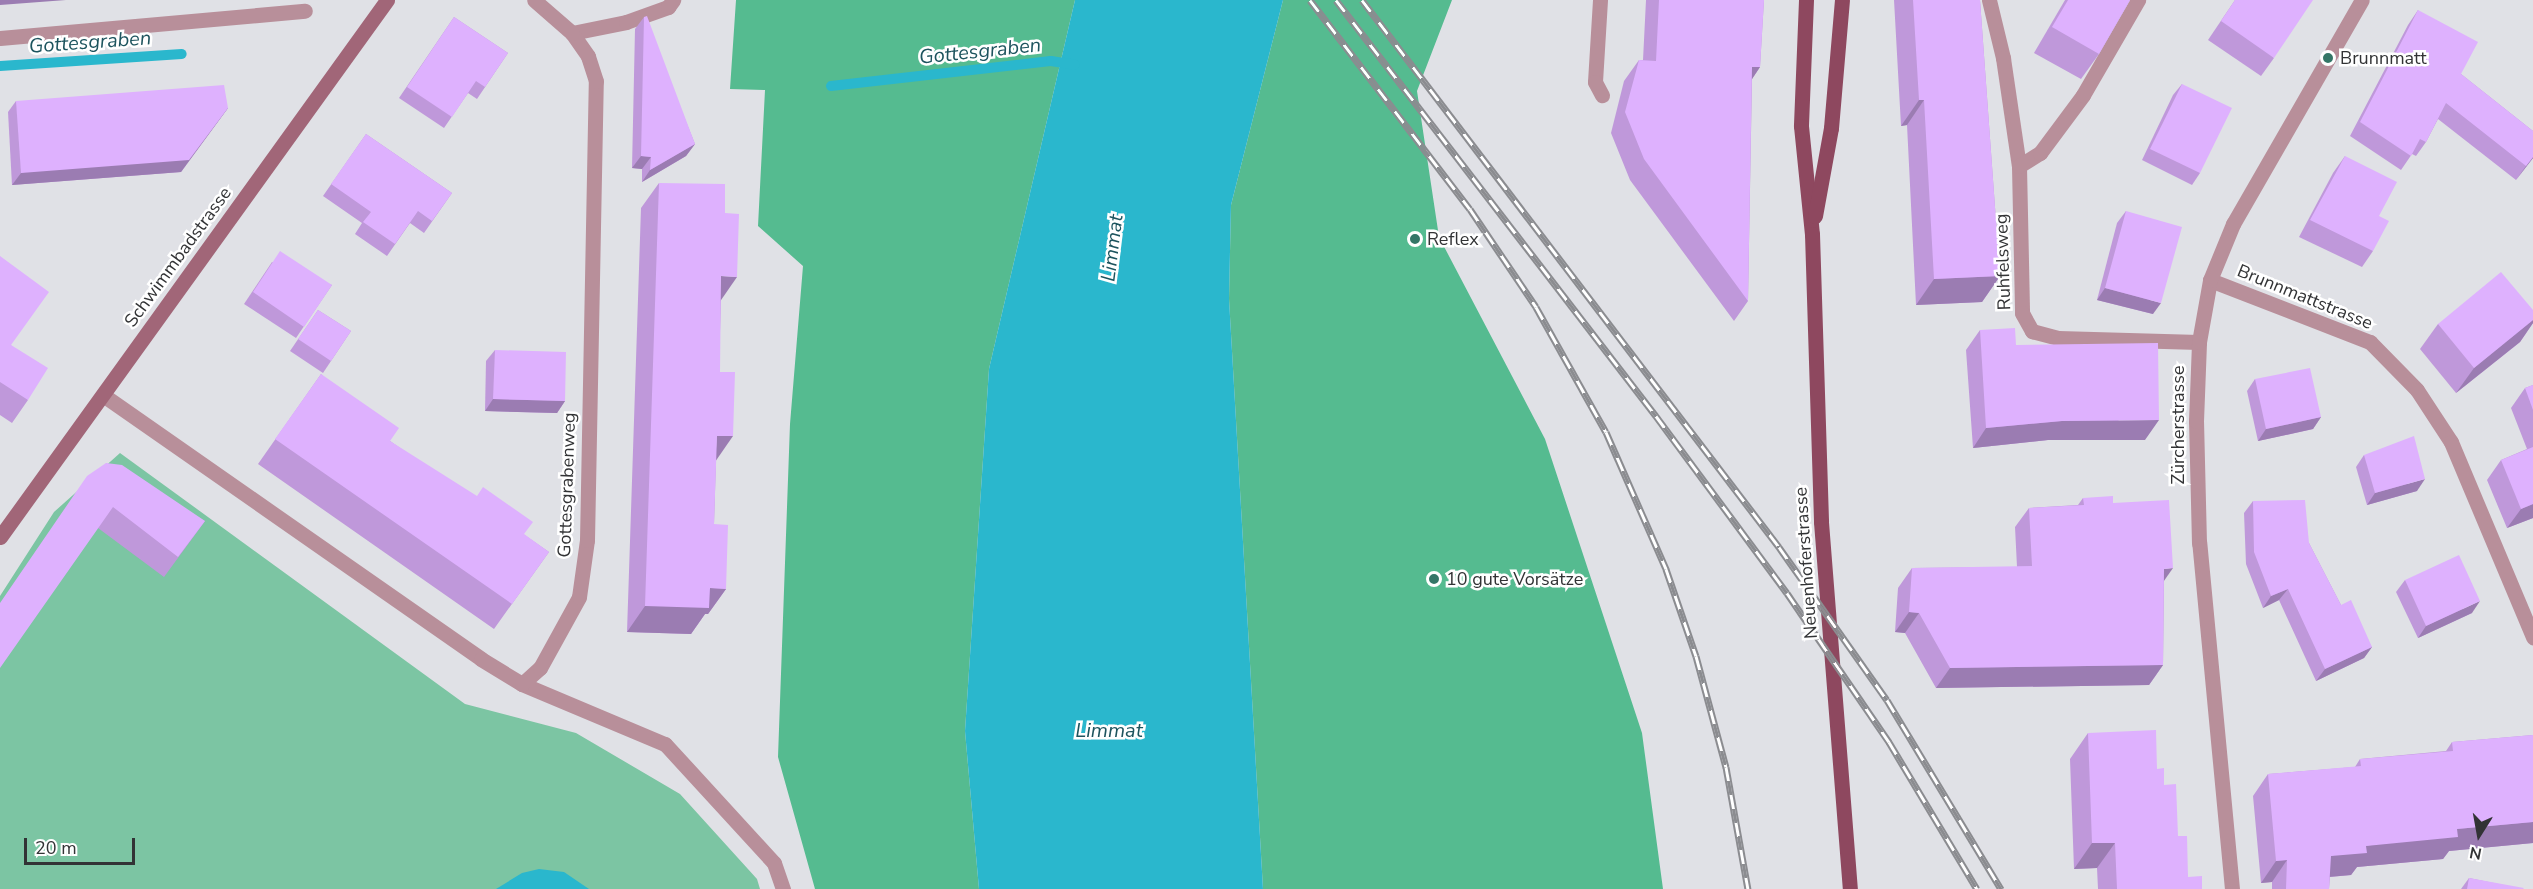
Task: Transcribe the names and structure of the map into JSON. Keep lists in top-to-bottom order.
{
  "streets": {
    "main road": ["Schwimmbadstrasse", "Neuenhoferstrasse"],
    "street": [
      "Ruhfelsweg",
      "Brunnmattstrasse",
      "Zürcherstrasse",
      "Gottesgrabenweg"
    ]
  },
  "crossings": [
    ["Ruhfelsweg", "Zürcherstrasse"],
    ["Brunnmattstrasse", "Zürcherstrasse"]
  ],
  "water": ["Gottesgraben", "Limmat"],
  "places": ["Brunnmatt", "Reflex", "10 gute Vorsätze"],
  "scale_bar": "20 m",
  "north": "bottom"
}
